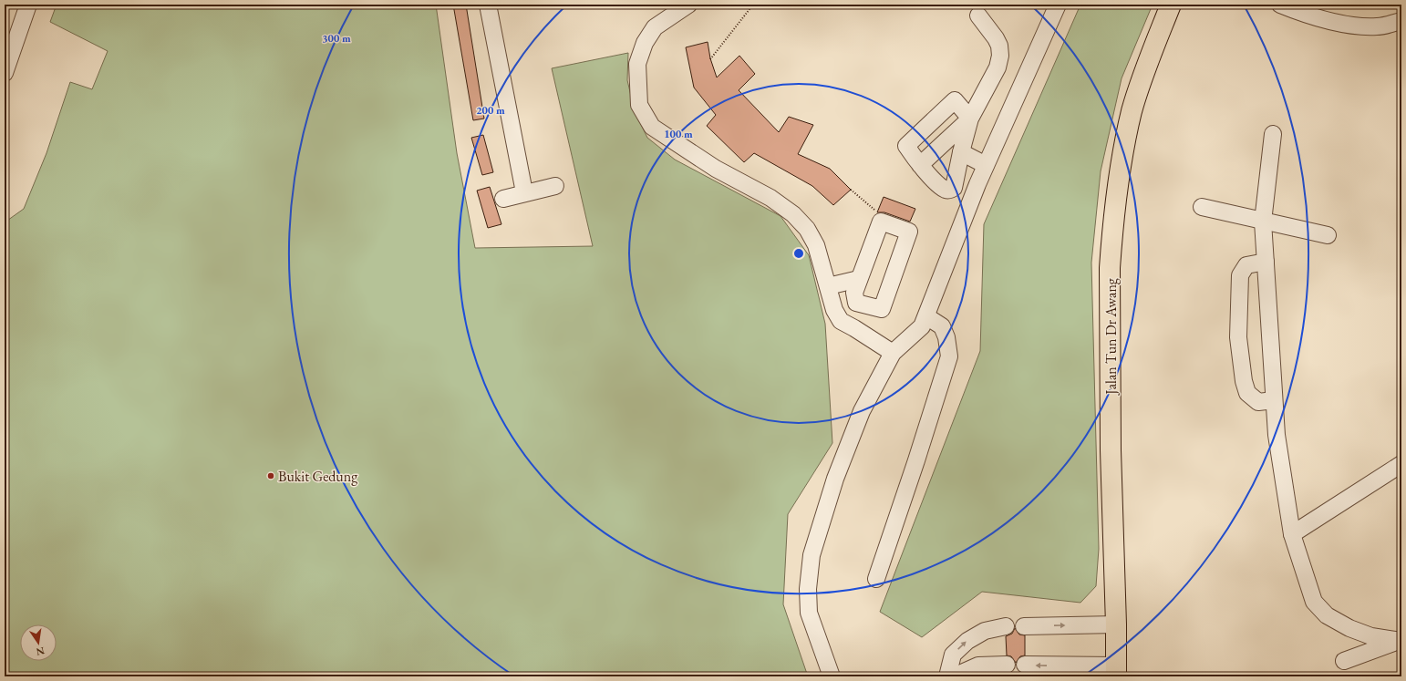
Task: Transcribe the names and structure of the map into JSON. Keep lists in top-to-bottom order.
{
  "streets": {
    "main road": ["Jalan Tun Dr Awang"]
  },
  "places": ["Bukit Gedung"],
  "north": "bottom",
  "rings": ["300 m", "200 m", "100 m"]
}
